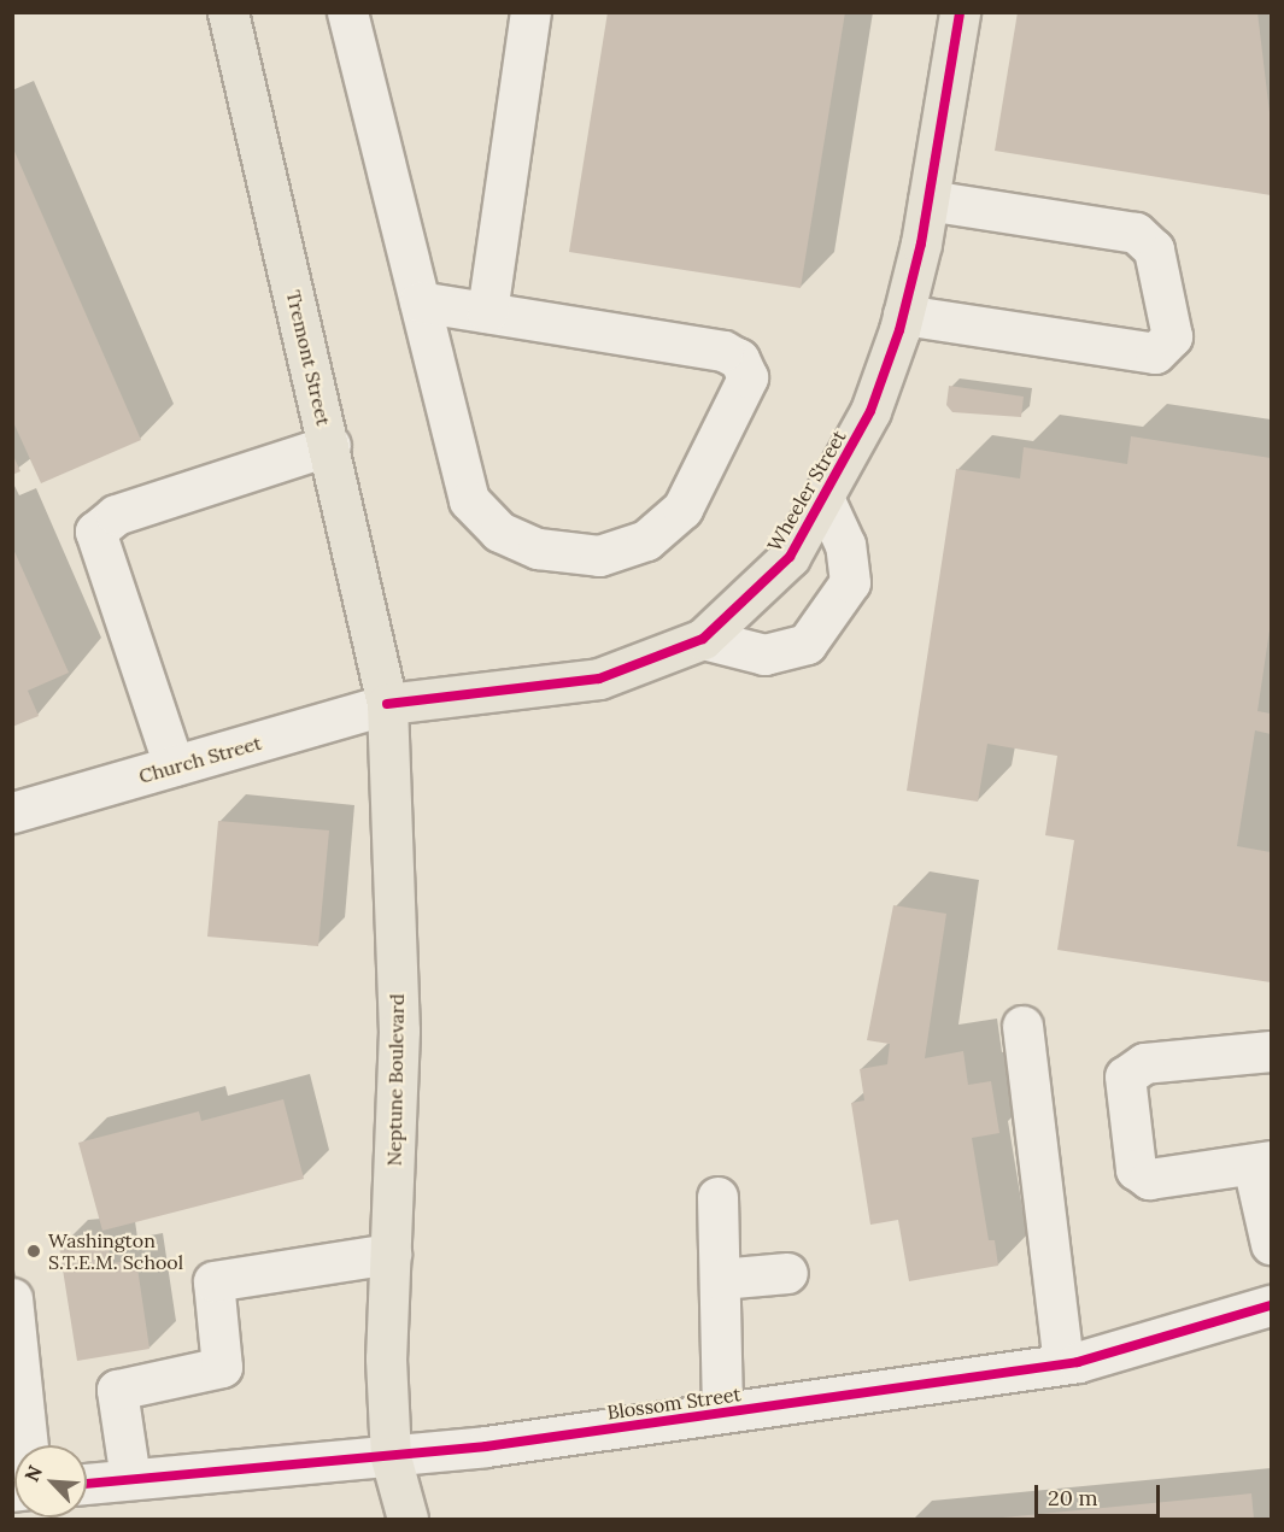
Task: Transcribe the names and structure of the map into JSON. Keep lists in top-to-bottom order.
{
  "streets": {
    "main road": ["Tremont Street", "Wheeler Street", "Neptune Boulevard"],
    "street": ["Church Street", "Blossom Street"]
  },
  "crossings": [
    ["Tremont Street", "Wheeler Street"],
    ["Tremont Street", "Church Street"],
    ["Tremont Street", "Neptune Boulevard"],
    ["Wheeler Street", "Church Street"],
    ["Wheeler Street", "Neptune Boulevard"],
    ["Church Street", "Neptune Boulevard"],
    ["Neptune Boulevard", "Blossom Street"]
  ],
  "places": ["Washington S.T.E.M. School"],
  "scale_bar": "20 m",
  "north": "top left"
}
